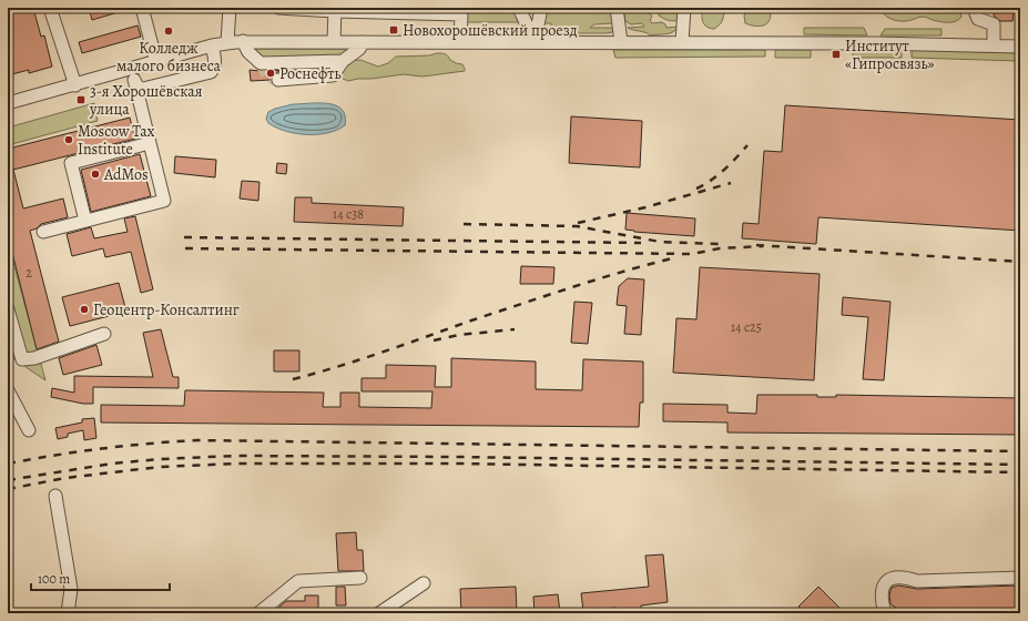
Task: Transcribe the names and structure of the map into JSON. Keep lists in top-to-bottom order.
{
  "places": {
    "transit": ["Новохорошёвский проезд", "Институт «Гипросвязь»", "3-я Хорошёвская улица"],
    "other": [
      "Колледж малого бизнеса",
      "Роснефть",
      "Moscow Tax Institute",
      "AdMos",
      "Геоцентр-Консалтинг"
    ]
  },
  "house_numbers": ["14 с38", "2", "14 с25"],
  "scale_bar": "100 m"
}
